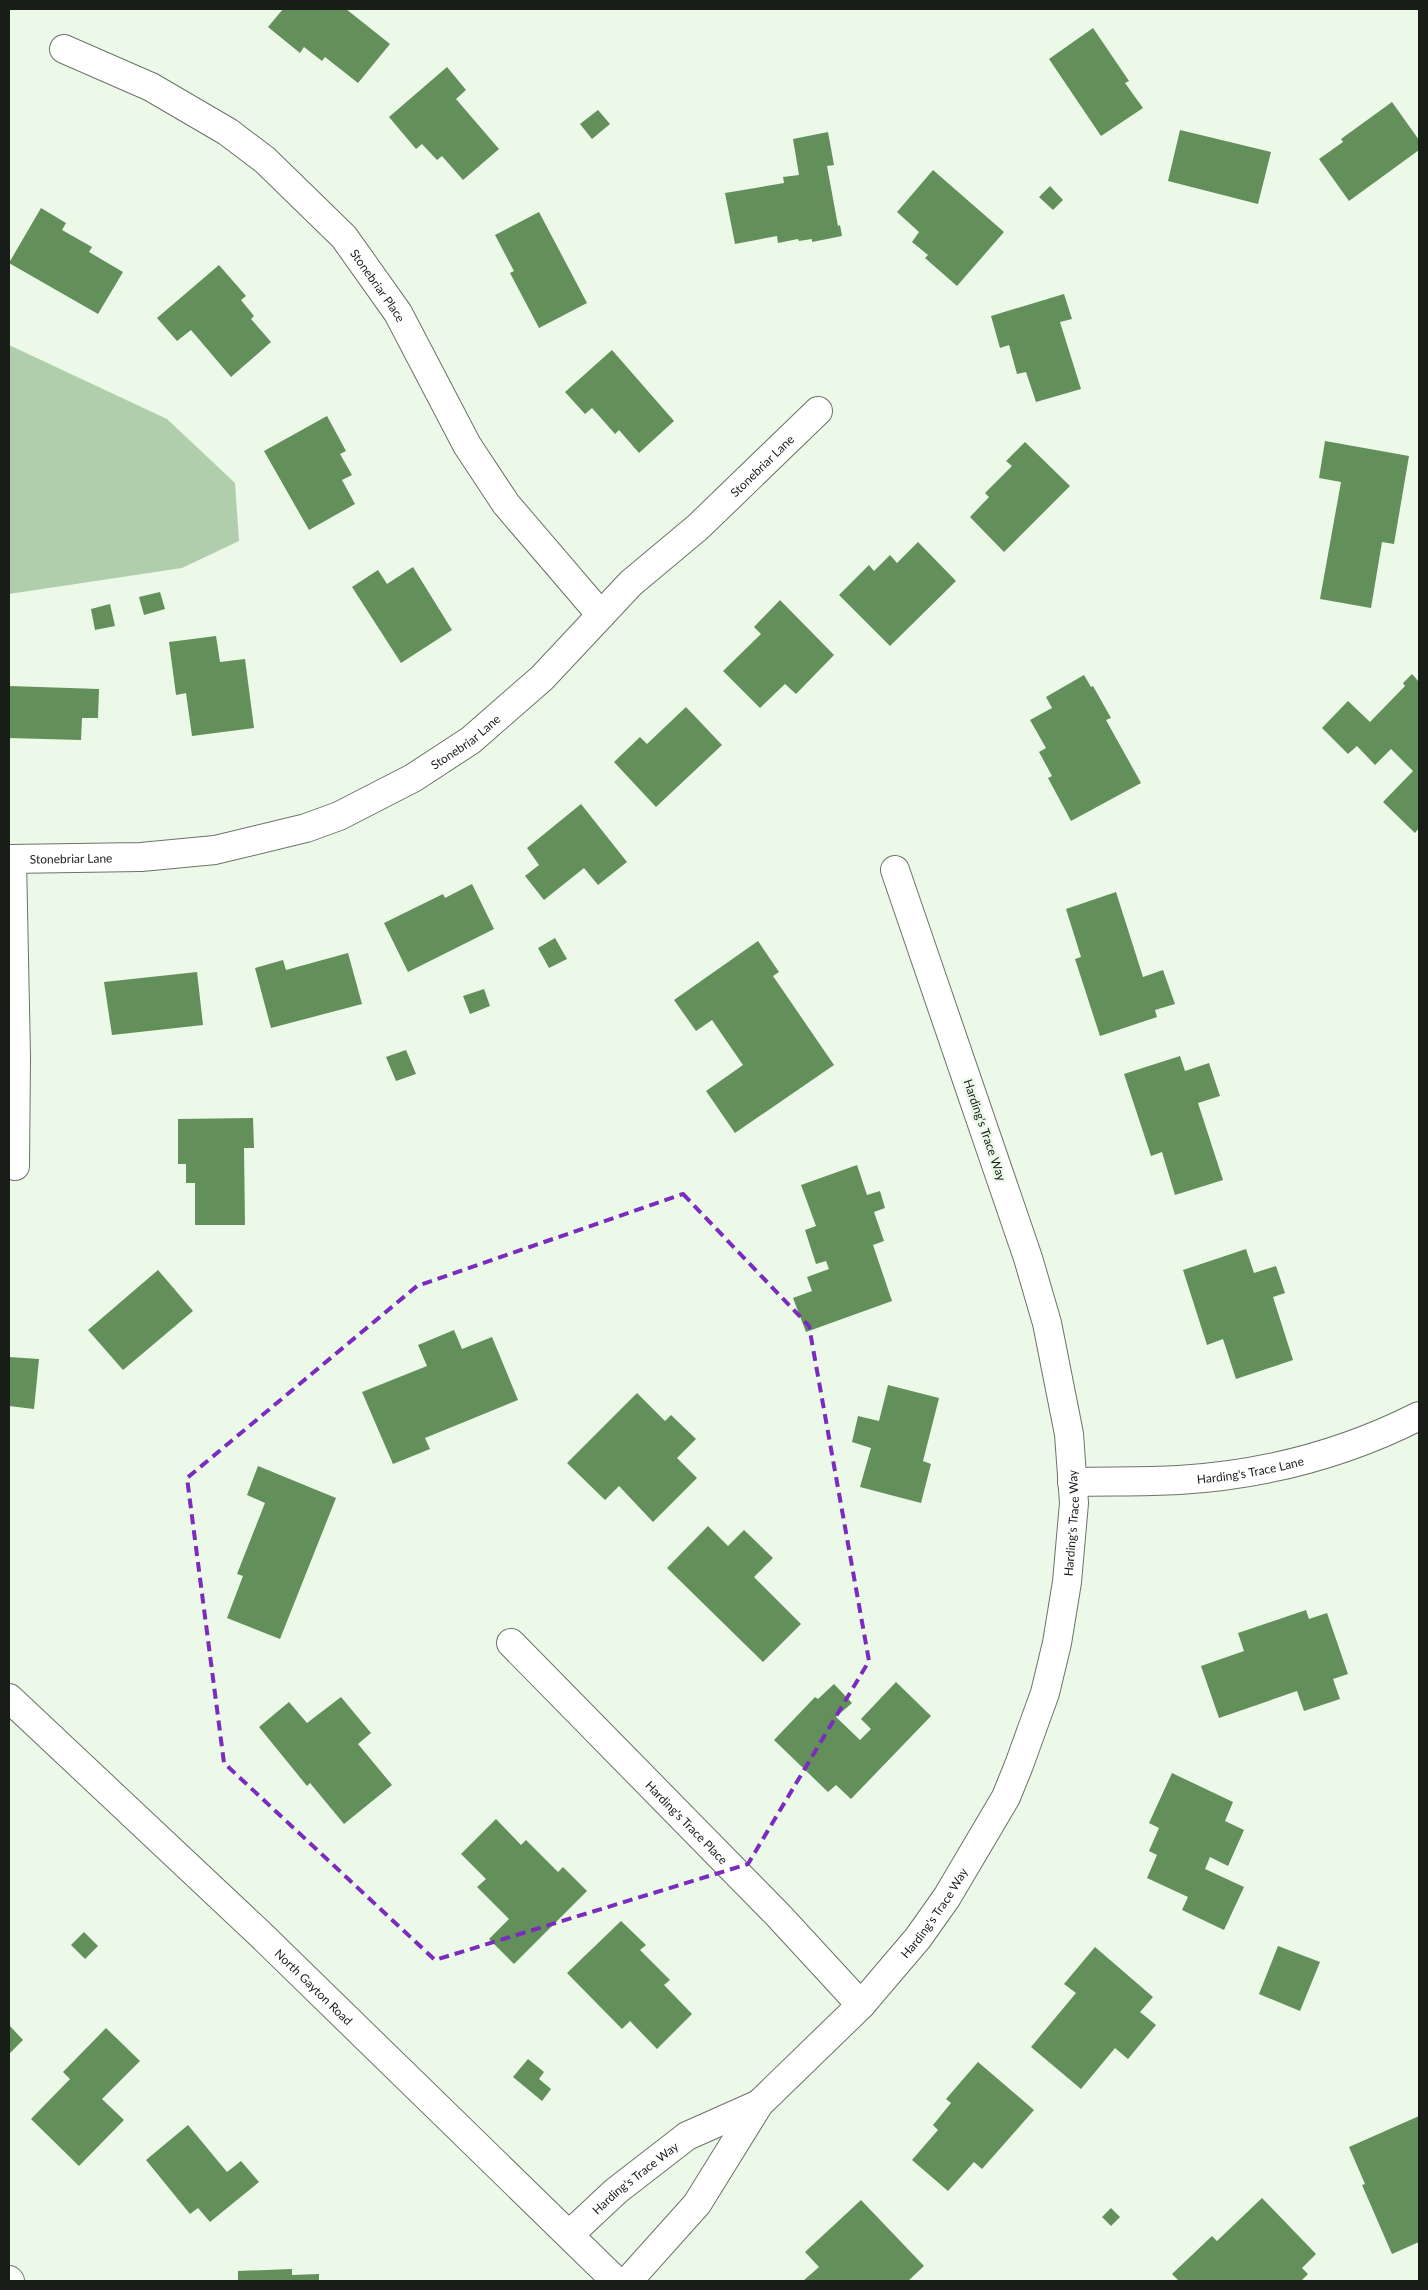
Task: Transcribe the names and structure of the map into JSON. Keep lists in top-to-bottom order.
{
  "streets": {
    "street": [
      "Stonebriar Place",
      "Stonebriar Lane",
      "Harding's Trace Way",
      "Harding's Trace Lane",
      "Harding's Trace Place",
      "North Gayton Road"
    ]
  },
  "crossings": [
    ["Stonebriar Place", "Stonebriar Lane"],
    ["Harding's Trace Way", "Harding's Trace Lane"],
    ["Harding's Trace Way", "Harding's Trace Place"],
    ["Harding's Trace Way", "North Gayton Road"]
  ]
}
